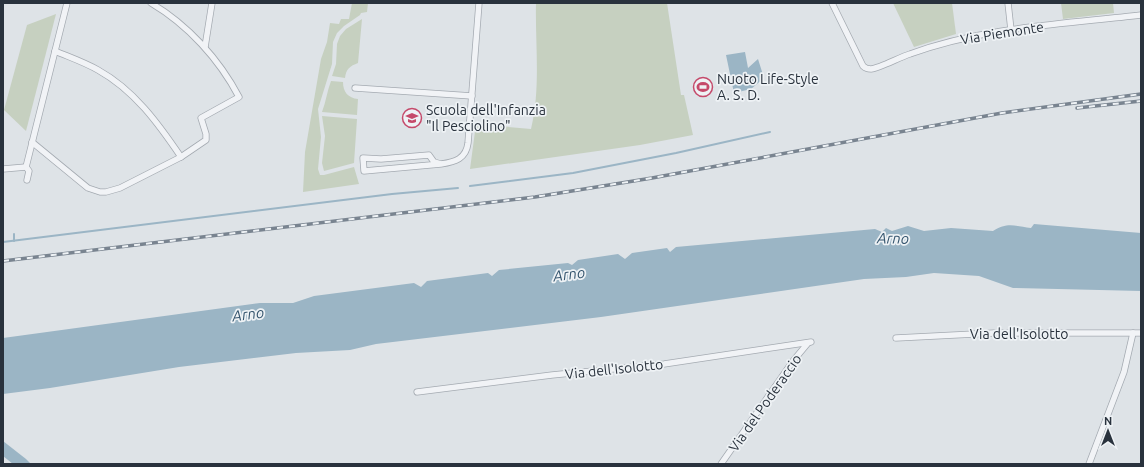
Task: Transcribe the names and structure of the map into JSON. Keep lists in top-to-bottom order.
{
  "streets": {
    "street": ["Via Piemonte", "Via dell'Isolotto", "Via del Poderaccio"]
  },
  "crossings": [
    ["Via dell'Isolotto", "Via del Poderaccio"]
  ],
  "water": ["Arno"],
  "places": {
    "sports": ["Nuoto Life-Style A. S. D."],
    "school or university": ["Scuola dell'Infanzia \"Il Pesciolino\""]
  },
  "north": "top"
}
